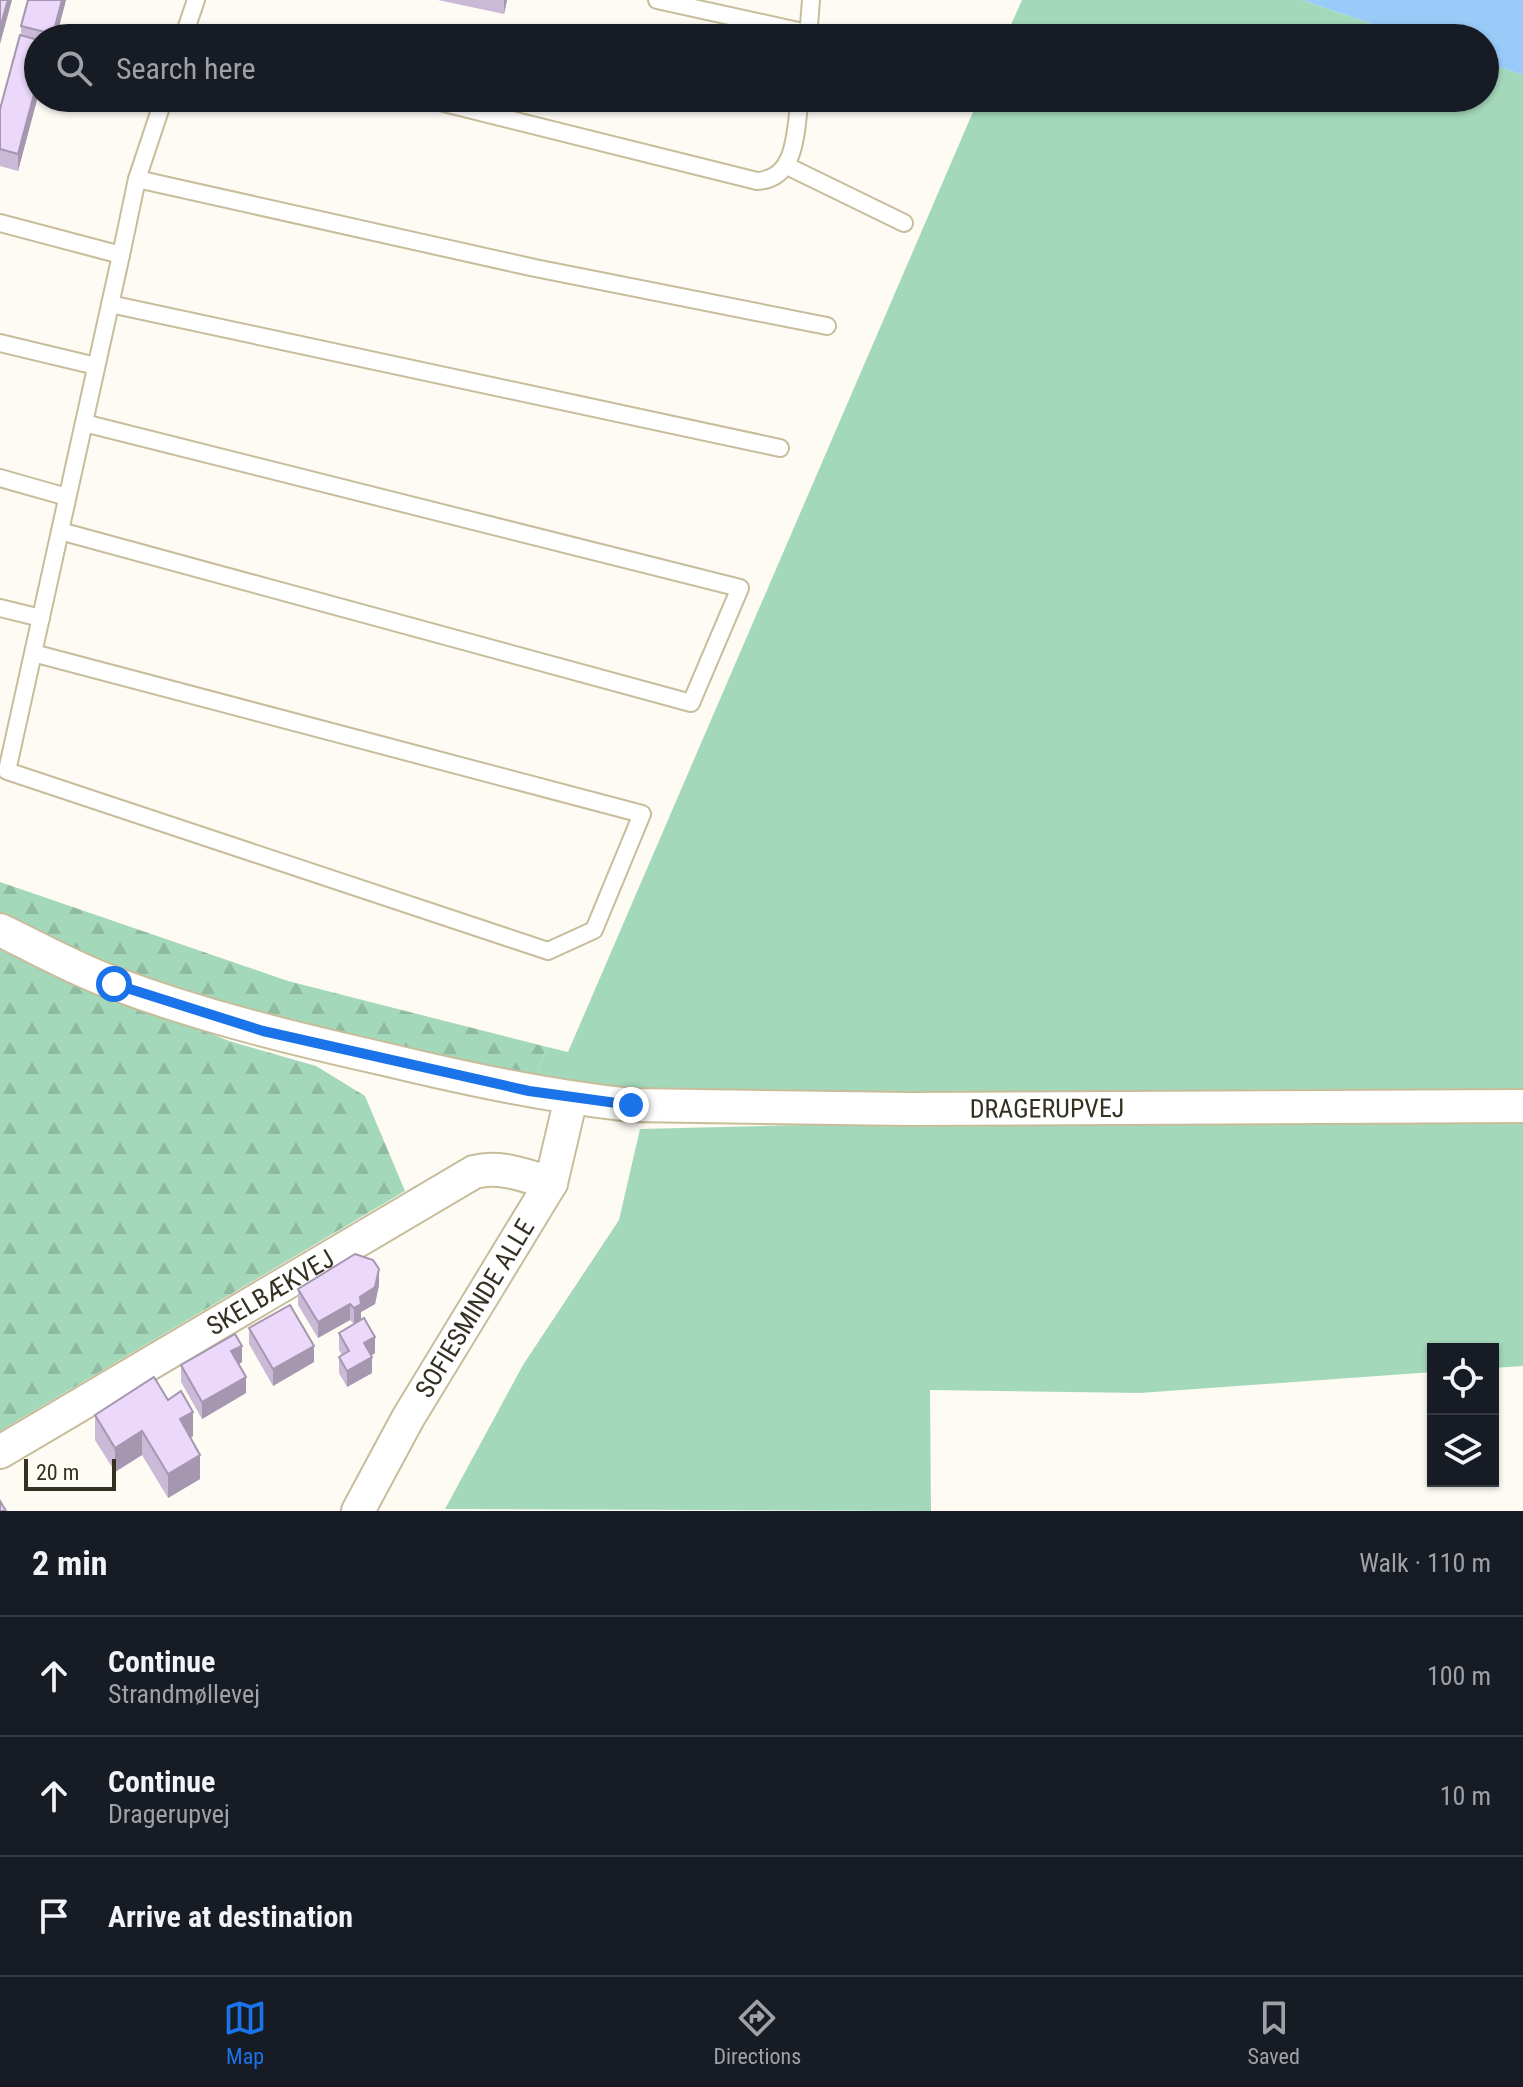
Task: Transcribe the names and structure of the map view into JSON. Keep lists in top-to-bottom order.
{
  "streets": {
    "street": ["DRAGERUPVEJ", "SKELBÆKVEJ", "SOFIESMINDE ALLE"]
  },
  "crossings": [
    ["DRAGERUPVEJ", "SOFIESMINDE ALLE"],
    ["SKELBÆKVEJ", "SOFIESMINDE ALLE"]
  ],
  "scale_bar": "20 m",
  "page": {
    "search": "Search here",
    "scale": "20 m",
    "heading": ["2 min", "Walk · 110 m"],
    "list": [
      ["Continue", "Strandmøllevej", "100 m"],
      ["Continue", "Dragerupvej", "10 m"],
      "Arrive at destination"
    ],
    "nav": ["Map", "Directions", "Saved"]
  }
}
